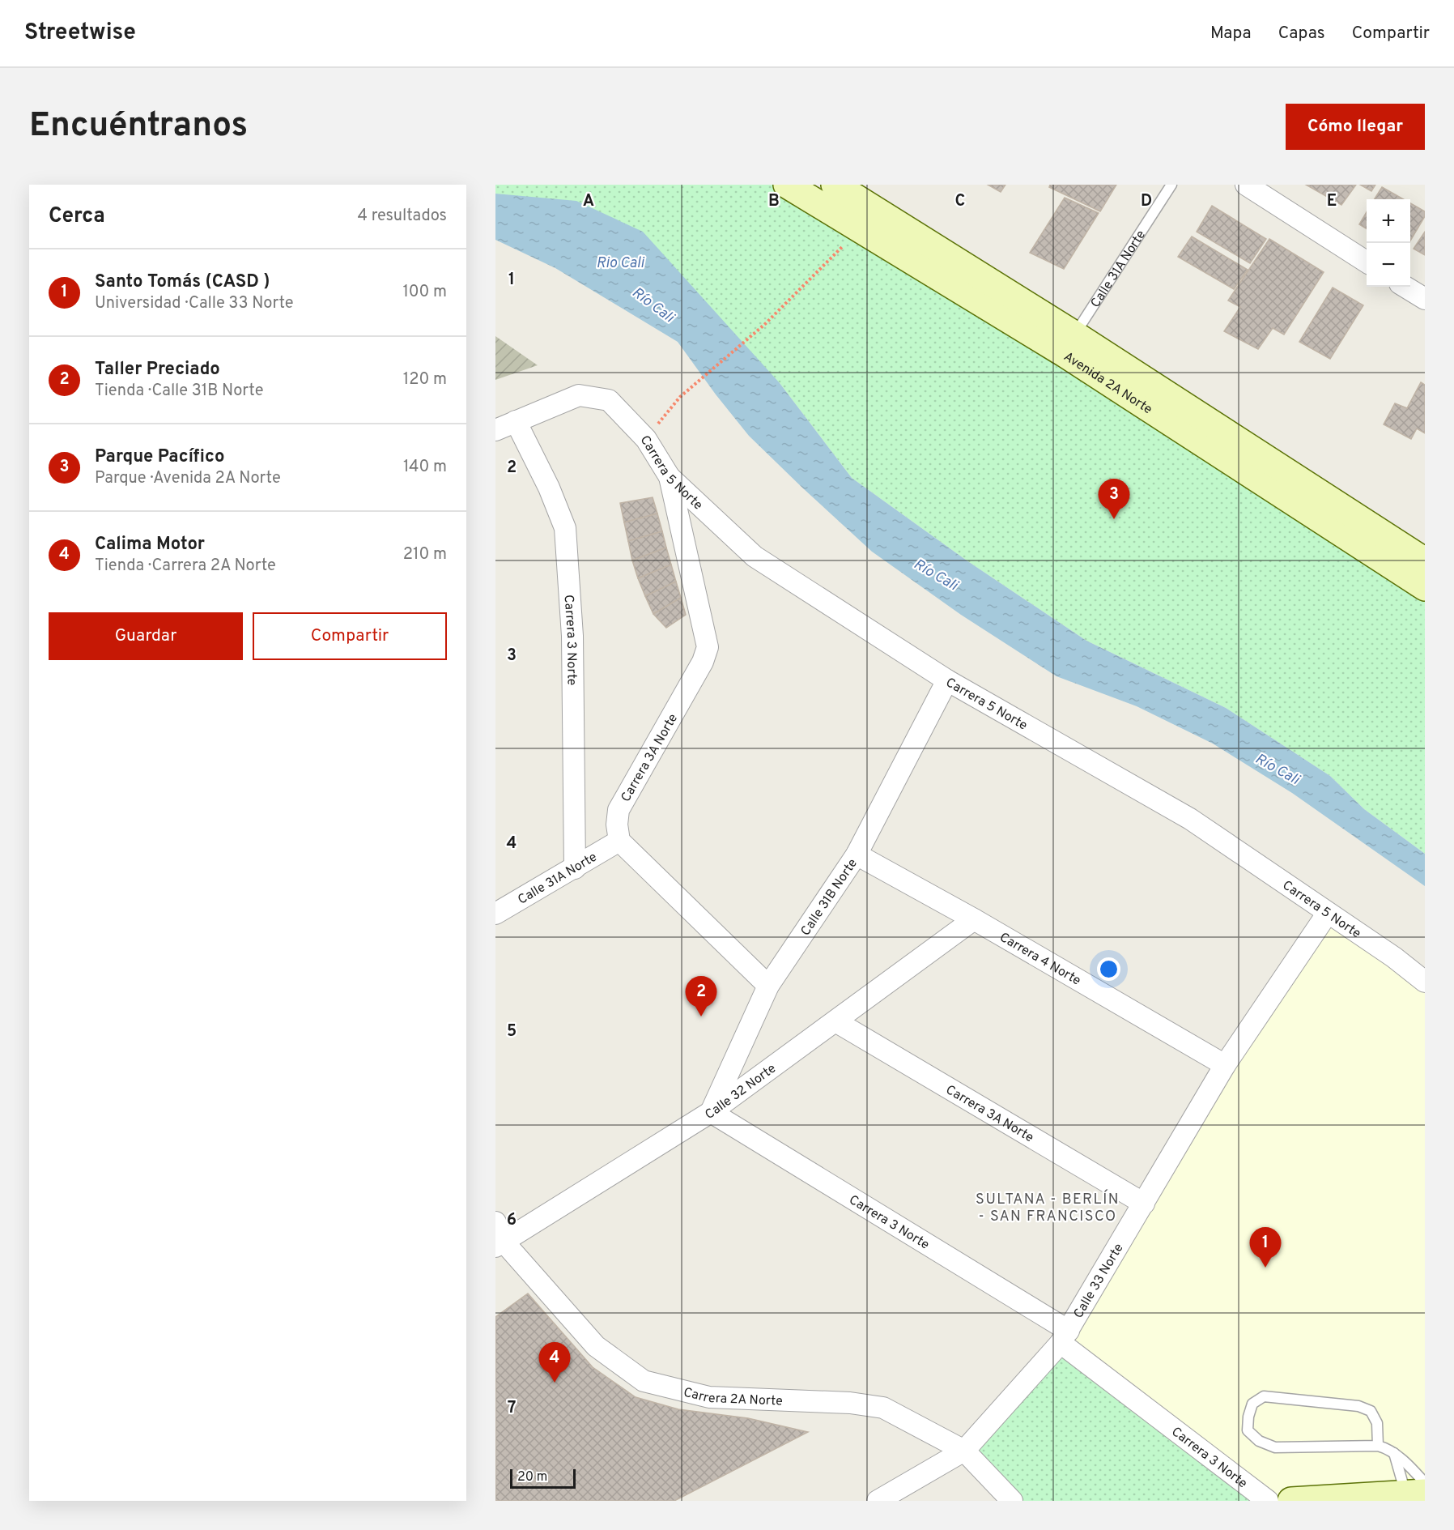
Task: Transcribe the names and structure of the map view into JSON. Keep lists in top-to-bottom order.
{
  "streets": {
    "main road": ["Avenida 2A Norte"],
    "street": [
      "Calle 31A Norte",
      "Carrera 5 Norte",
      "Carrera 3 Norte",
      "Carrera 3A Norte",
      "Calle 31B Norte",
      "Carrera 4 Norte",
      "Calle 32 Norte",
      "Calle 33 Norte",
      "Carrera 2A Norte"
    ]
  },
  "crossings": [
    ["Calle 31A Norte", "Avenida 2A Norte"],
    ["Calle 31A Norte", "Carrera 3 Norte"],
    ["Calle 31A Norte", "Carrera 3A Norte"],
    ["Carrera 5 Norte", "Carrera 3 Norte"],
    ["Carrera 5 Norte", "Carrera 3A Norte"],
    ["Carrera 5 Norte", "Calle 31B Norte"],
    ["Carrera 5 Norte", "Calle 33 Norte"],
    ["Carrera 3 Norte", "Calle 31B Norte"],
    ["Carrera 3 Norte", "Calle 32 Norte"],
    ["Carrera 3 Norte", "Calle 33 Norte"],
    ["Carrera 3A Norte", "Calle 32 Norte"],
    ["Carrera 3A Norte", "Calle 33 Norte"],
    ["Calle 31B Norte", "Carrera 4 Norte"],
    ["Calle 31B Norte", "Calle 32 Norte"],
    ["Carrera 4 Norte", "Calle 32 Norte"],
    ["Carrera 4 Norte", "Calle 33 Norte"],
    ["Calle 32 Norte", "Carrera 2A Norte"],
    ["Calle 33 Norte", "Carrera 2A Norte"]
  ],
  "districts": ["SULTANA - BERLÍN - SAN FRANCISCO"],
  "water": ["Rio Cali", "Río Cali"],
  "scale_bar": "20 m",
  "page": {
    "header": "Streetwise",
    "nav": ["Mapa", "Capas", "Compartir"],
    "buttons": [
      "Cómo llegar",
      ["Guardar", "Compartir"]
    ],
    "title": "Encuéntranos",
    "heading": ["Cerca", "4 resultados"],
    "map_buttons": ["+", "−"],
    "list": [
      {
        "mark": "1",
        "name": "Santo Tomás (CASD )",
        "note": "Universidad · Calle 33 Norte",
        "value": "100 m"
      },
      {
        "mark": "2",
        "name": "Taller Preciado",
        "note": "Tienda · Calle 31B Norte",
        "value": "120 m"
      },
      {
        "mark": "3",
        "name": "Parque Pacífico",
        "note": "Parque · Avenida 2A Norte",
        "value": "140 m"
      },
      {
        "mark": "4",
        "name": "Calima Motor",
        "note": "Tienda · Carrera 2A Norte",
        "value": "210 m"
      }
    ],
    "pins": [
      "3",
      "2",
      "1",
      "4"
    ],
    "scale": "20 m"
  },
  "grid": {
    "columns": [
      "A",
      "B",
      "C",
      "D",
      "E"
    ],
    "rows": [
      "1",
      "2",
      "3",
      "4",
      "5",
      "6",
      "7"
    ]
  }
}
